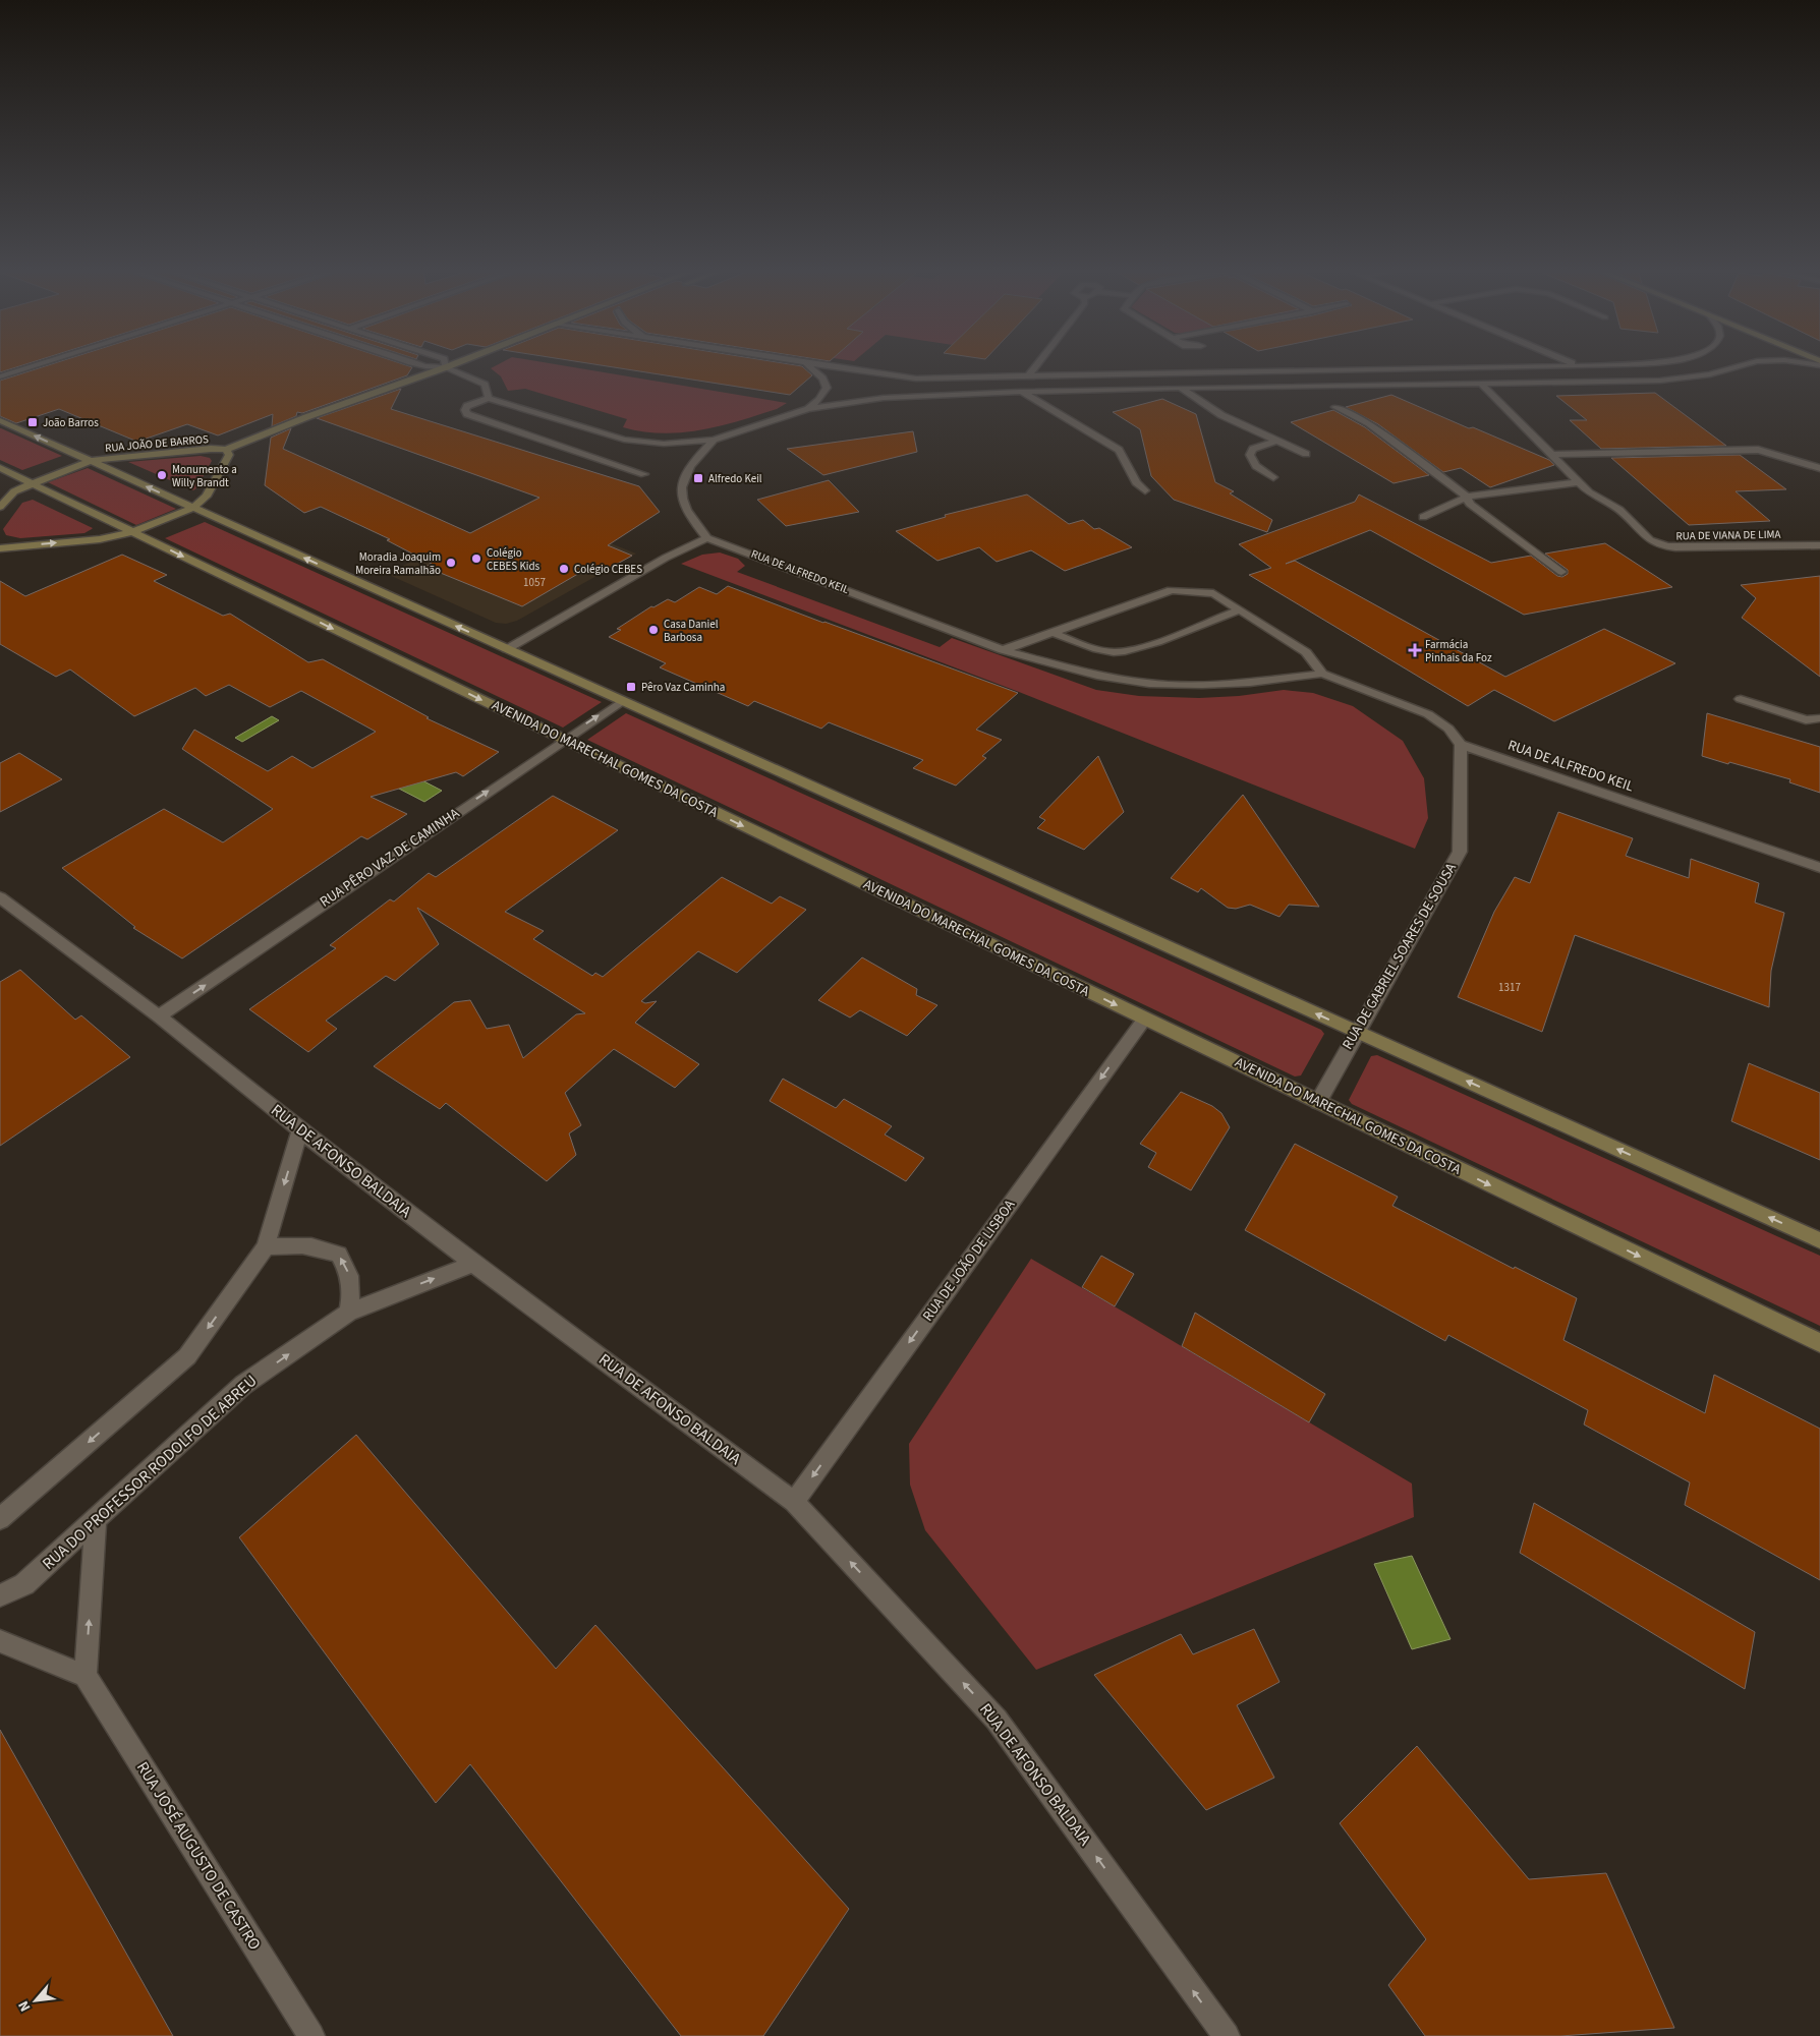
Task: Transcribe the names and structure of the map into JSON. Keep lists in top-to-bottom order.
{
  "streets": {
    "main road": ["RUA JOÃO DE BARROS", "AVENIDA DO MARECHAL GOMES DA COSTA"],
    "street": [
      "RUA DE VIANA DE LIMA",
      "RUA DE ALFREDO KEIL",
      "RUA PÊRO VAZ DE CAMINHA",
      "RUA DE GABRIEL SOARES DE SOUSA",
      "RUA DE AFONSO BALDAIA",
      "RUA DE JOÃO DE LISBOA",
      "RUA DO PROFESSOR RODOLFO DE ABREU",
      "RUA JOSÉ AUGUSTO DE CASTRO"
    ]
  },
  "crossings": [
    ["RUA DE ALFREDO KEIL", "RUA DE GABRIEL SOARES DE SOUSA"],
    ["AVENIDA DO MARECHAL GOMES DA COSTA", "RUA PÊRO VAZ DE CAMINHA"],
    ["AVENIDA DO MARECHAL GOMES DA COSTA", "RUA DE GABRIEL SOARES DE SOUSA"],
    ["AVENIDA DO MARECHAL GOMES DA COSTA", "RUA DE JOÃO DE LISBOA"],
    ["RUA PÊRO VAZ DE CAMINHA", "RUA DE AFONSO BALDAIA"],
    ["RUA DE AFONSO BALDAIA", "RUA DE JOÃO DE LISBOA"],
    ["RUA DE AFONSO BALDAIA", "RUA DO PROFESSOR RODOLFO DE ABREU"]
  ],
  "one_way": ["RUA PÊRO VAZ DE CAMINHA", "RUA DE AFONSO BALDAIA", "RUA DE JOÃO DE LISBOA"],
  "places": {
    "transit": ["João Barros", "Alfredo Keil", "Pêro Vaz Caminha"],
    "other": [
      "Monumento a Willy Brandt",
      "Colégio CEBES Kids",
      "Moradia Joaquim Moreira Ramalhão",
      "Colégio CEBES",
      "Casa Daniel Barbosa"
    ],
    "health": ["Farmácia Pinhais da Foz"]
  },
  "house_numbers": ["1057", "1317"],
  "north": "bottom left"
}
